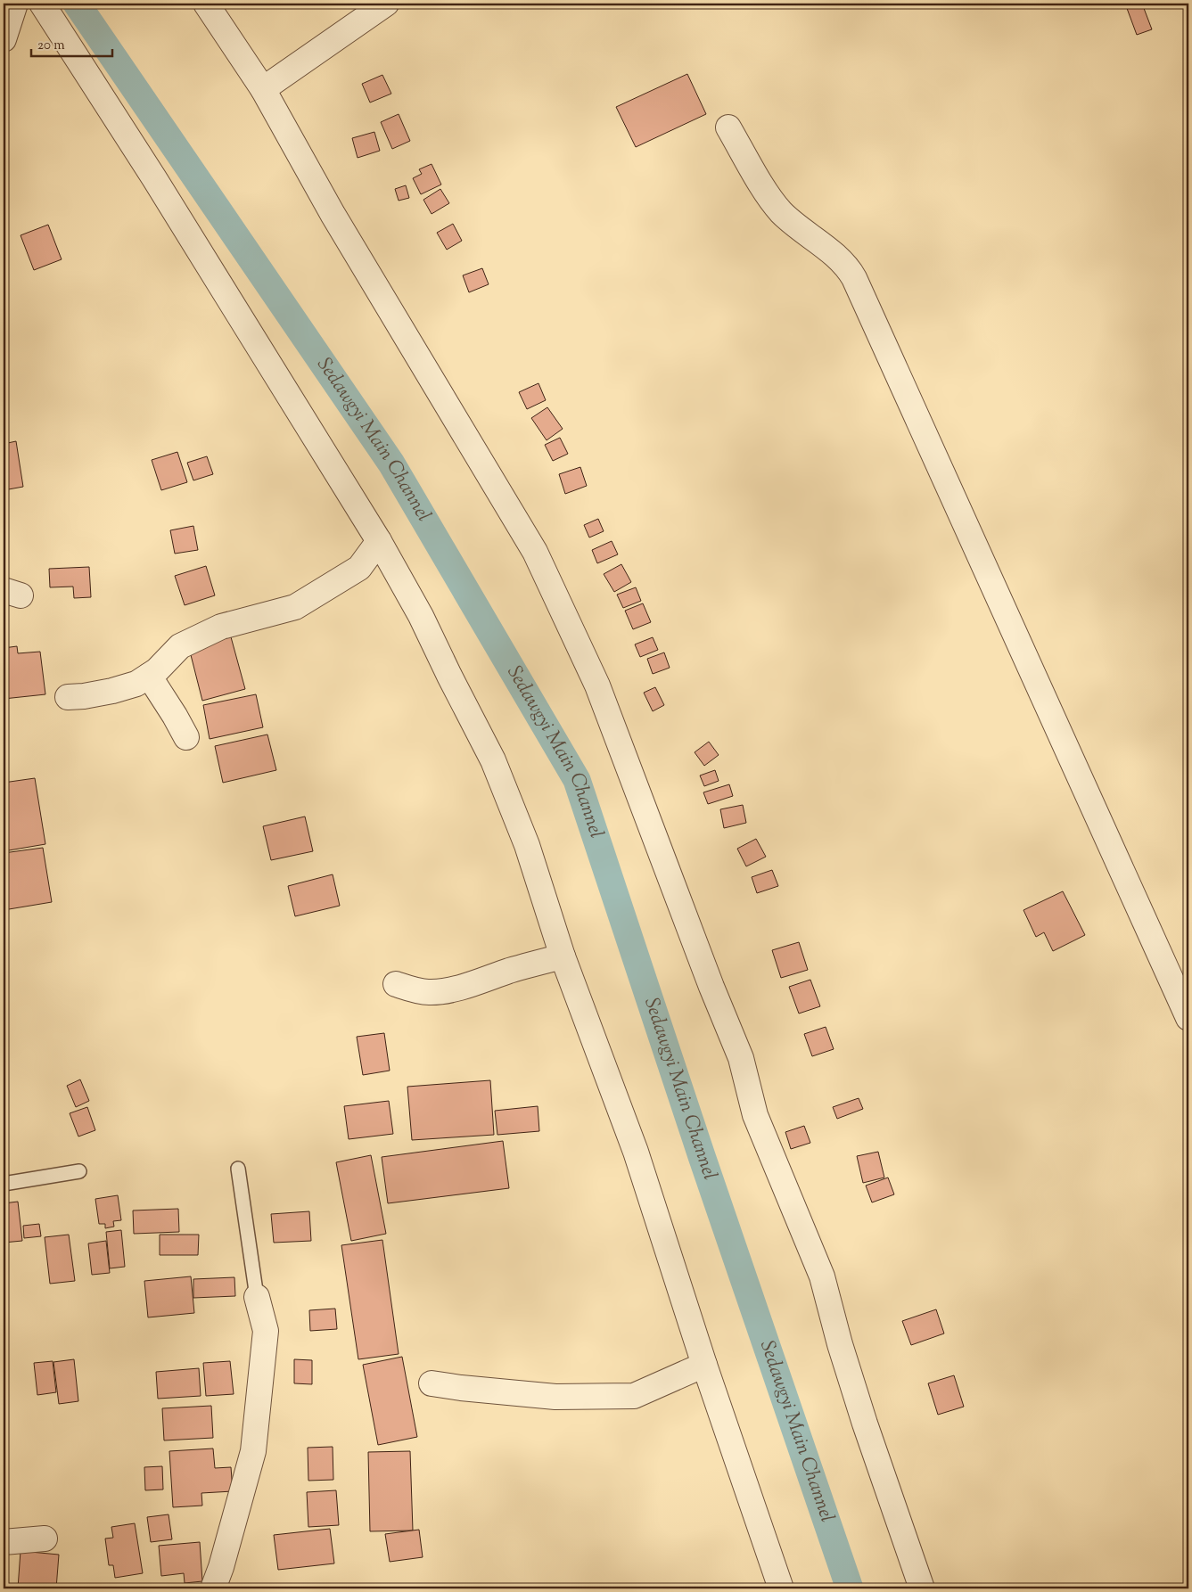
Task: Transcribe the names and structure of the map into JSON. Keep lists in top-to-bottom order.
{
  "water": ["Sedawgyi Main Channel"],
  "scale_bar": "20 m"
}
